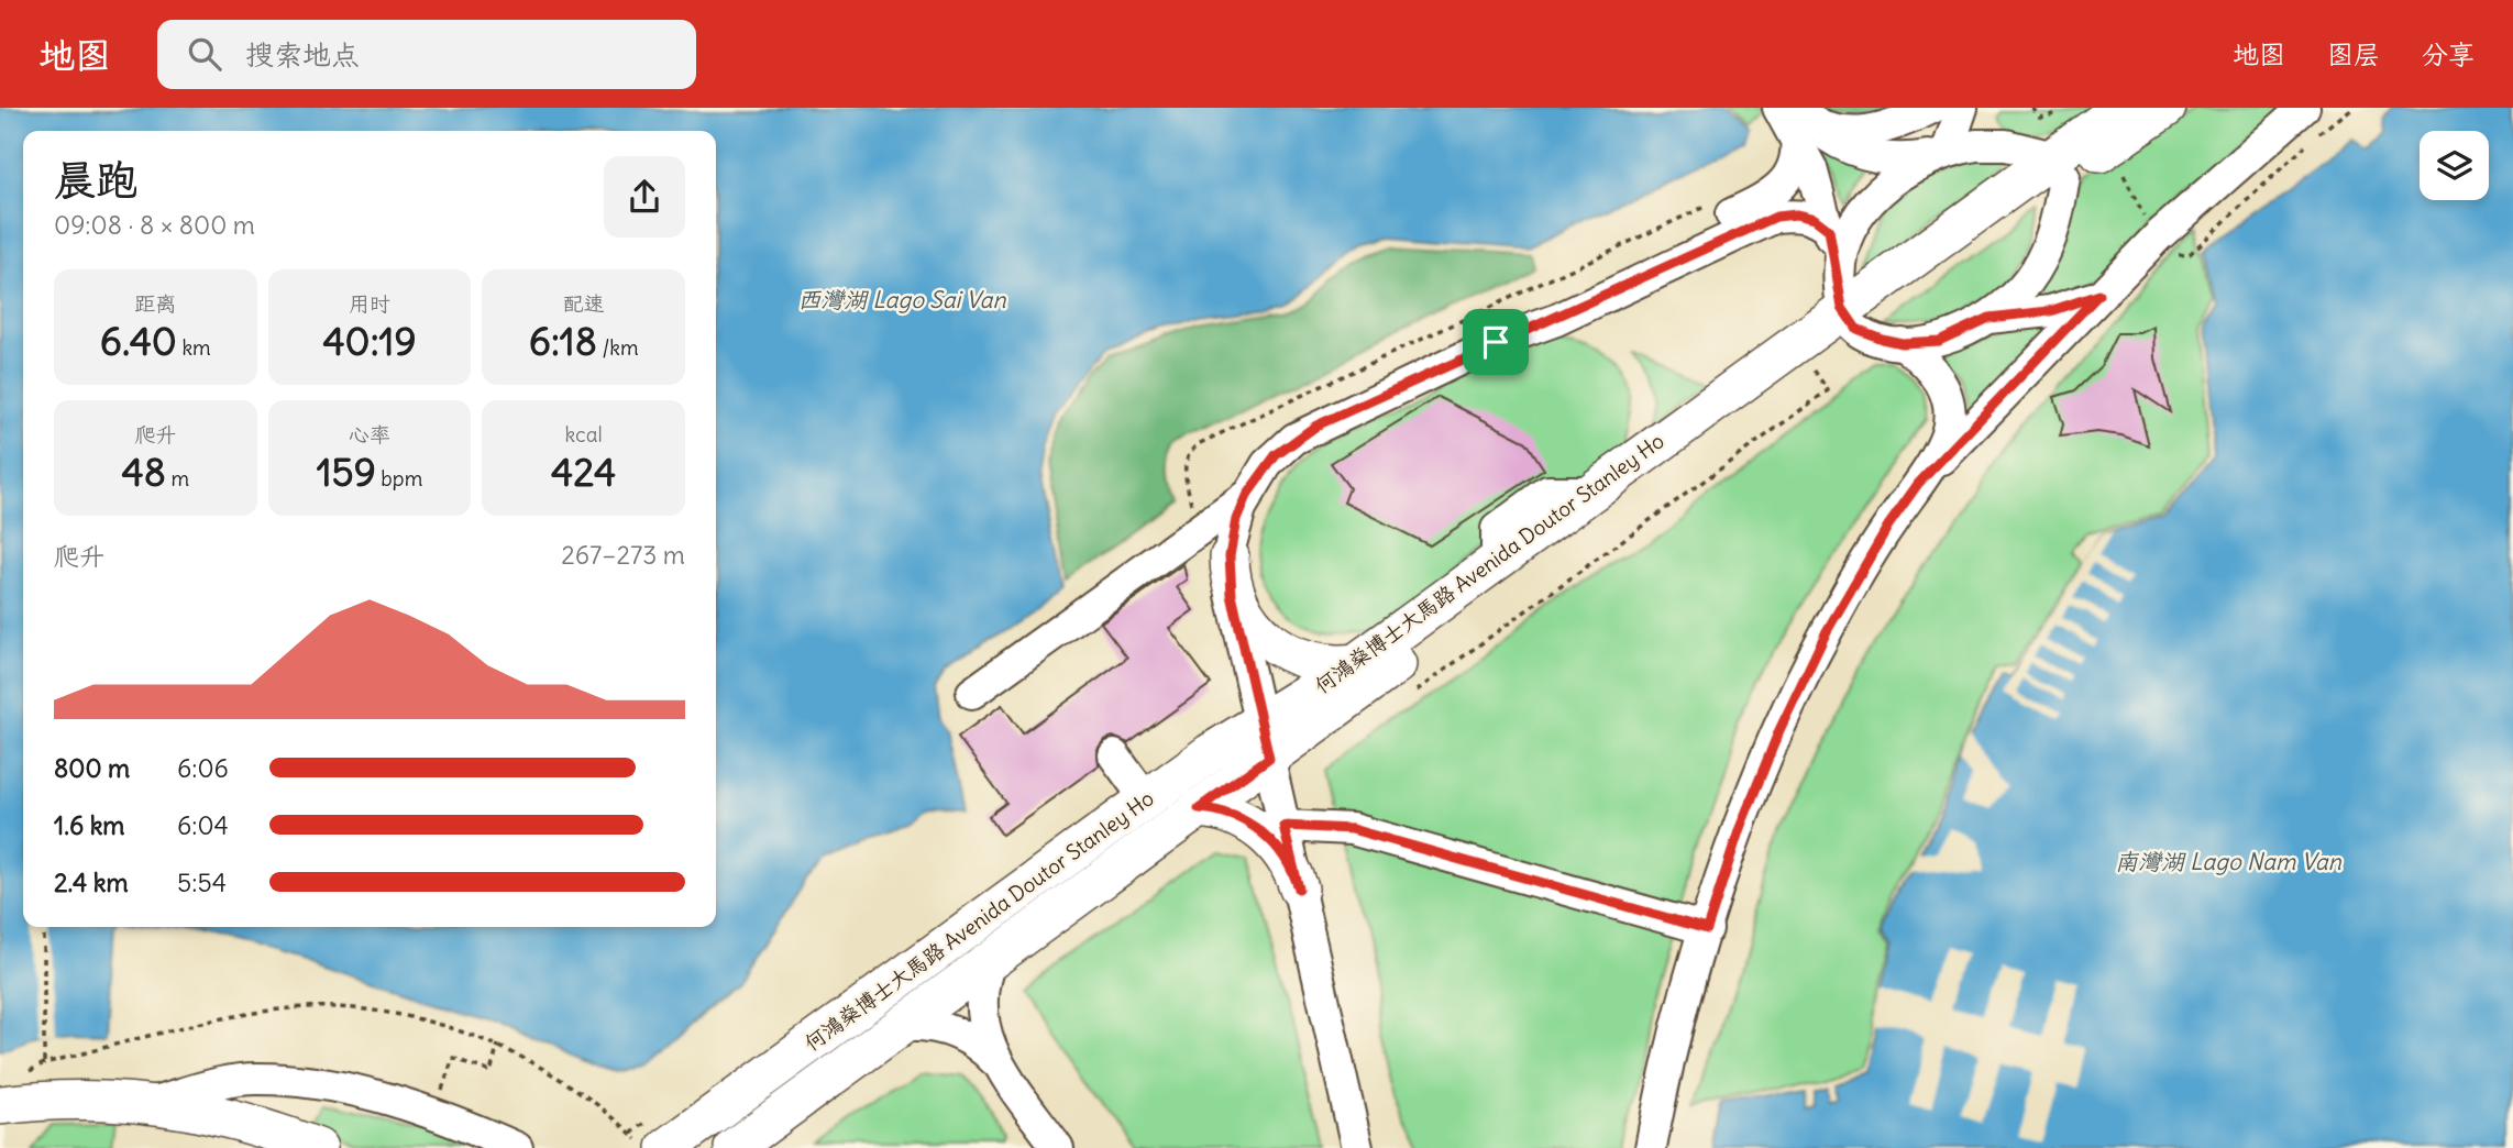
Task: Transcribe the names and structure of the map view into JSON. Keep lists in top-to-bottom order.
{
  "streets": {
    "main road": ["何鴻燊博士大馬路 Avenida Doutor Stanley Ho"]
  },
  "water": ["西灣湖 Lago Sai Van", "南灣湖 Lago Nam Van"],
  "page": {
    "header": "地图",
    "search": "搜索地点",
    "nav": ["地图", "图层", "分享"],
    "heading": ["晨跑", "09:08 · 8 × 800 m"],
    "stats": [
      ["距离", "6.40 km"],
      ["用时", "40:19"],
      ["配速", "6:18 /km"],
      ["爬升", "48 m"],
      ["心率", "159 bpm"],
      ["kcal", "424"]
    ],
    "chart": ["爬升", "267–273 m"],
    "list": [
      {
        "name": "800 m",
        "note": "6:06"
      },
      {
        "name": "1.6 km",
        "note": "6:04"
      },
      {
        "name": "2.4 km",
        "note": "5:54"
      }
    ]
  }
}
